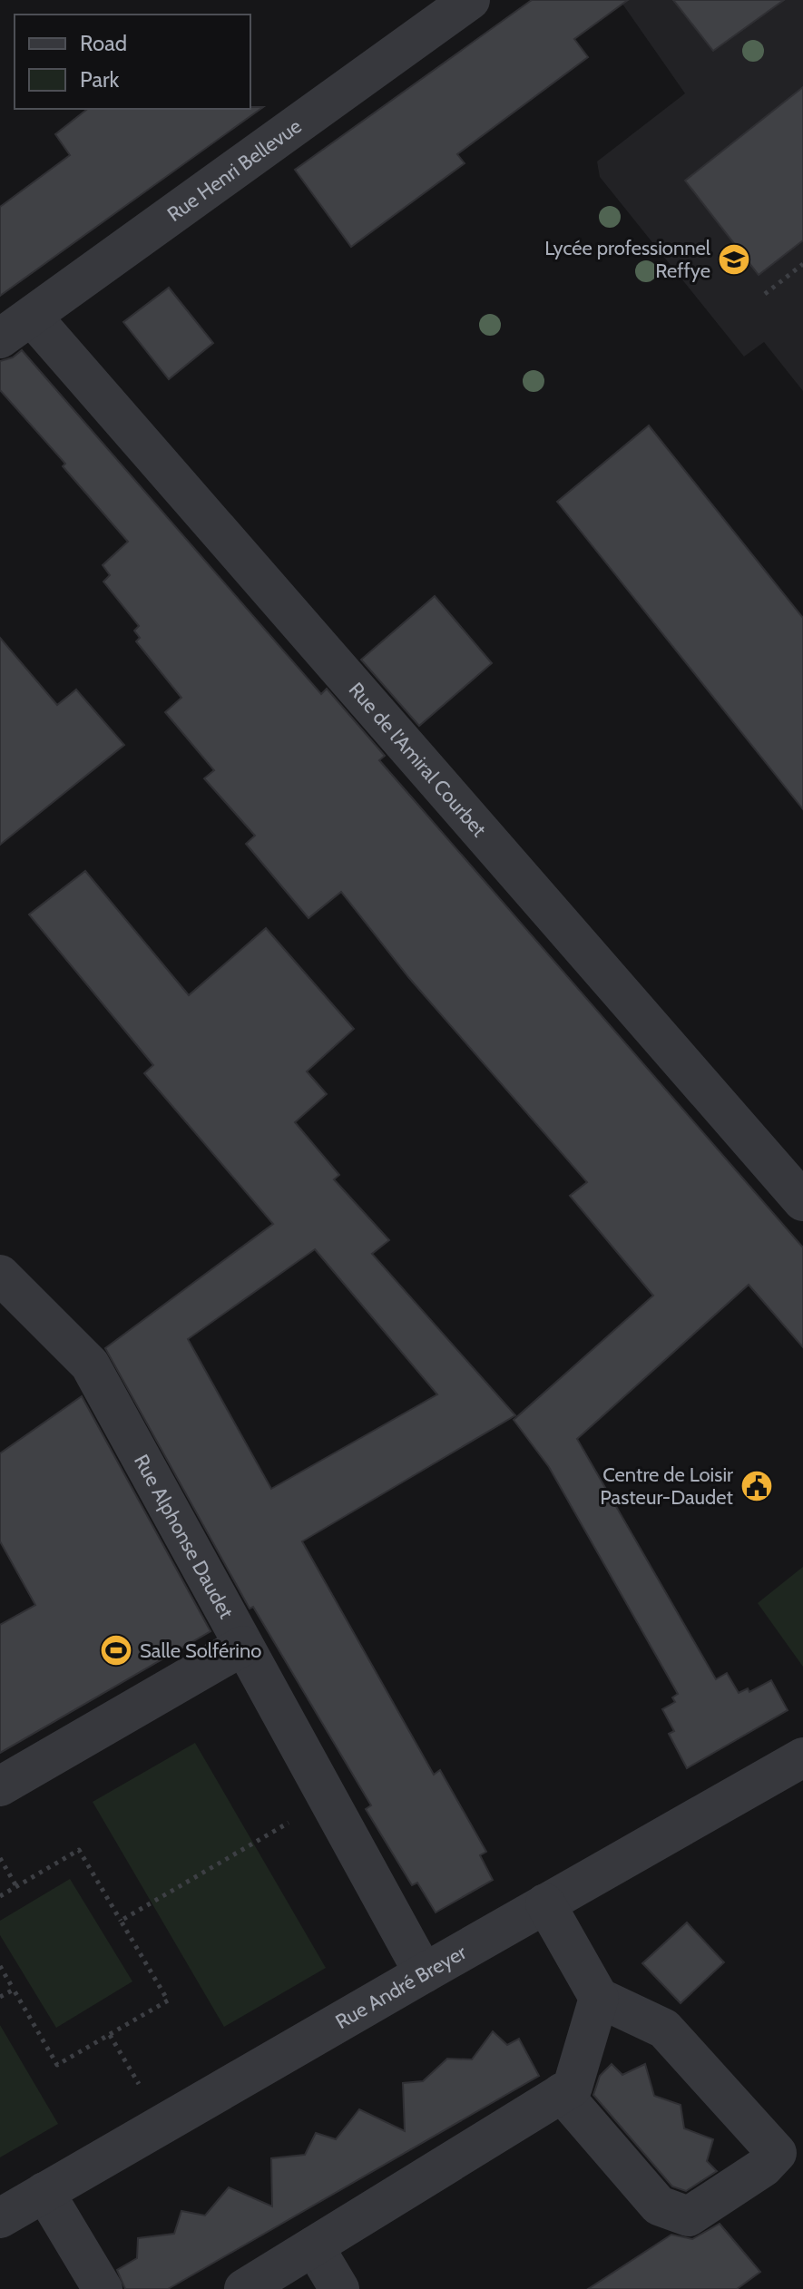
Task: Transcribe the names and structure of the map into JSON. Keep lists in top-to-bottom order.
{
  "streets": {
    "street": [
      "Rue Henri Bellevue",
      "Rue de l'Amiral Courbet",
      "Rue Alphonse Daudet",
      "Rue André Breyer"
    ]
  },
  "crossings": [
    ["Rue Henri Bellevue", "Rue de l'Amiral Courbet"],
    ["Rue Alphonse Daudet", "Rue André Breyer"]
  ],
  "places": {
    "school or university": ["Lycée professionnel Reffye"],
    "public building": ["Centre de Loisir Pasteur-Daudet"],
    "sports": ["Salle Solférino"]
  },
  "legend": ["Road", "Park"]
}
